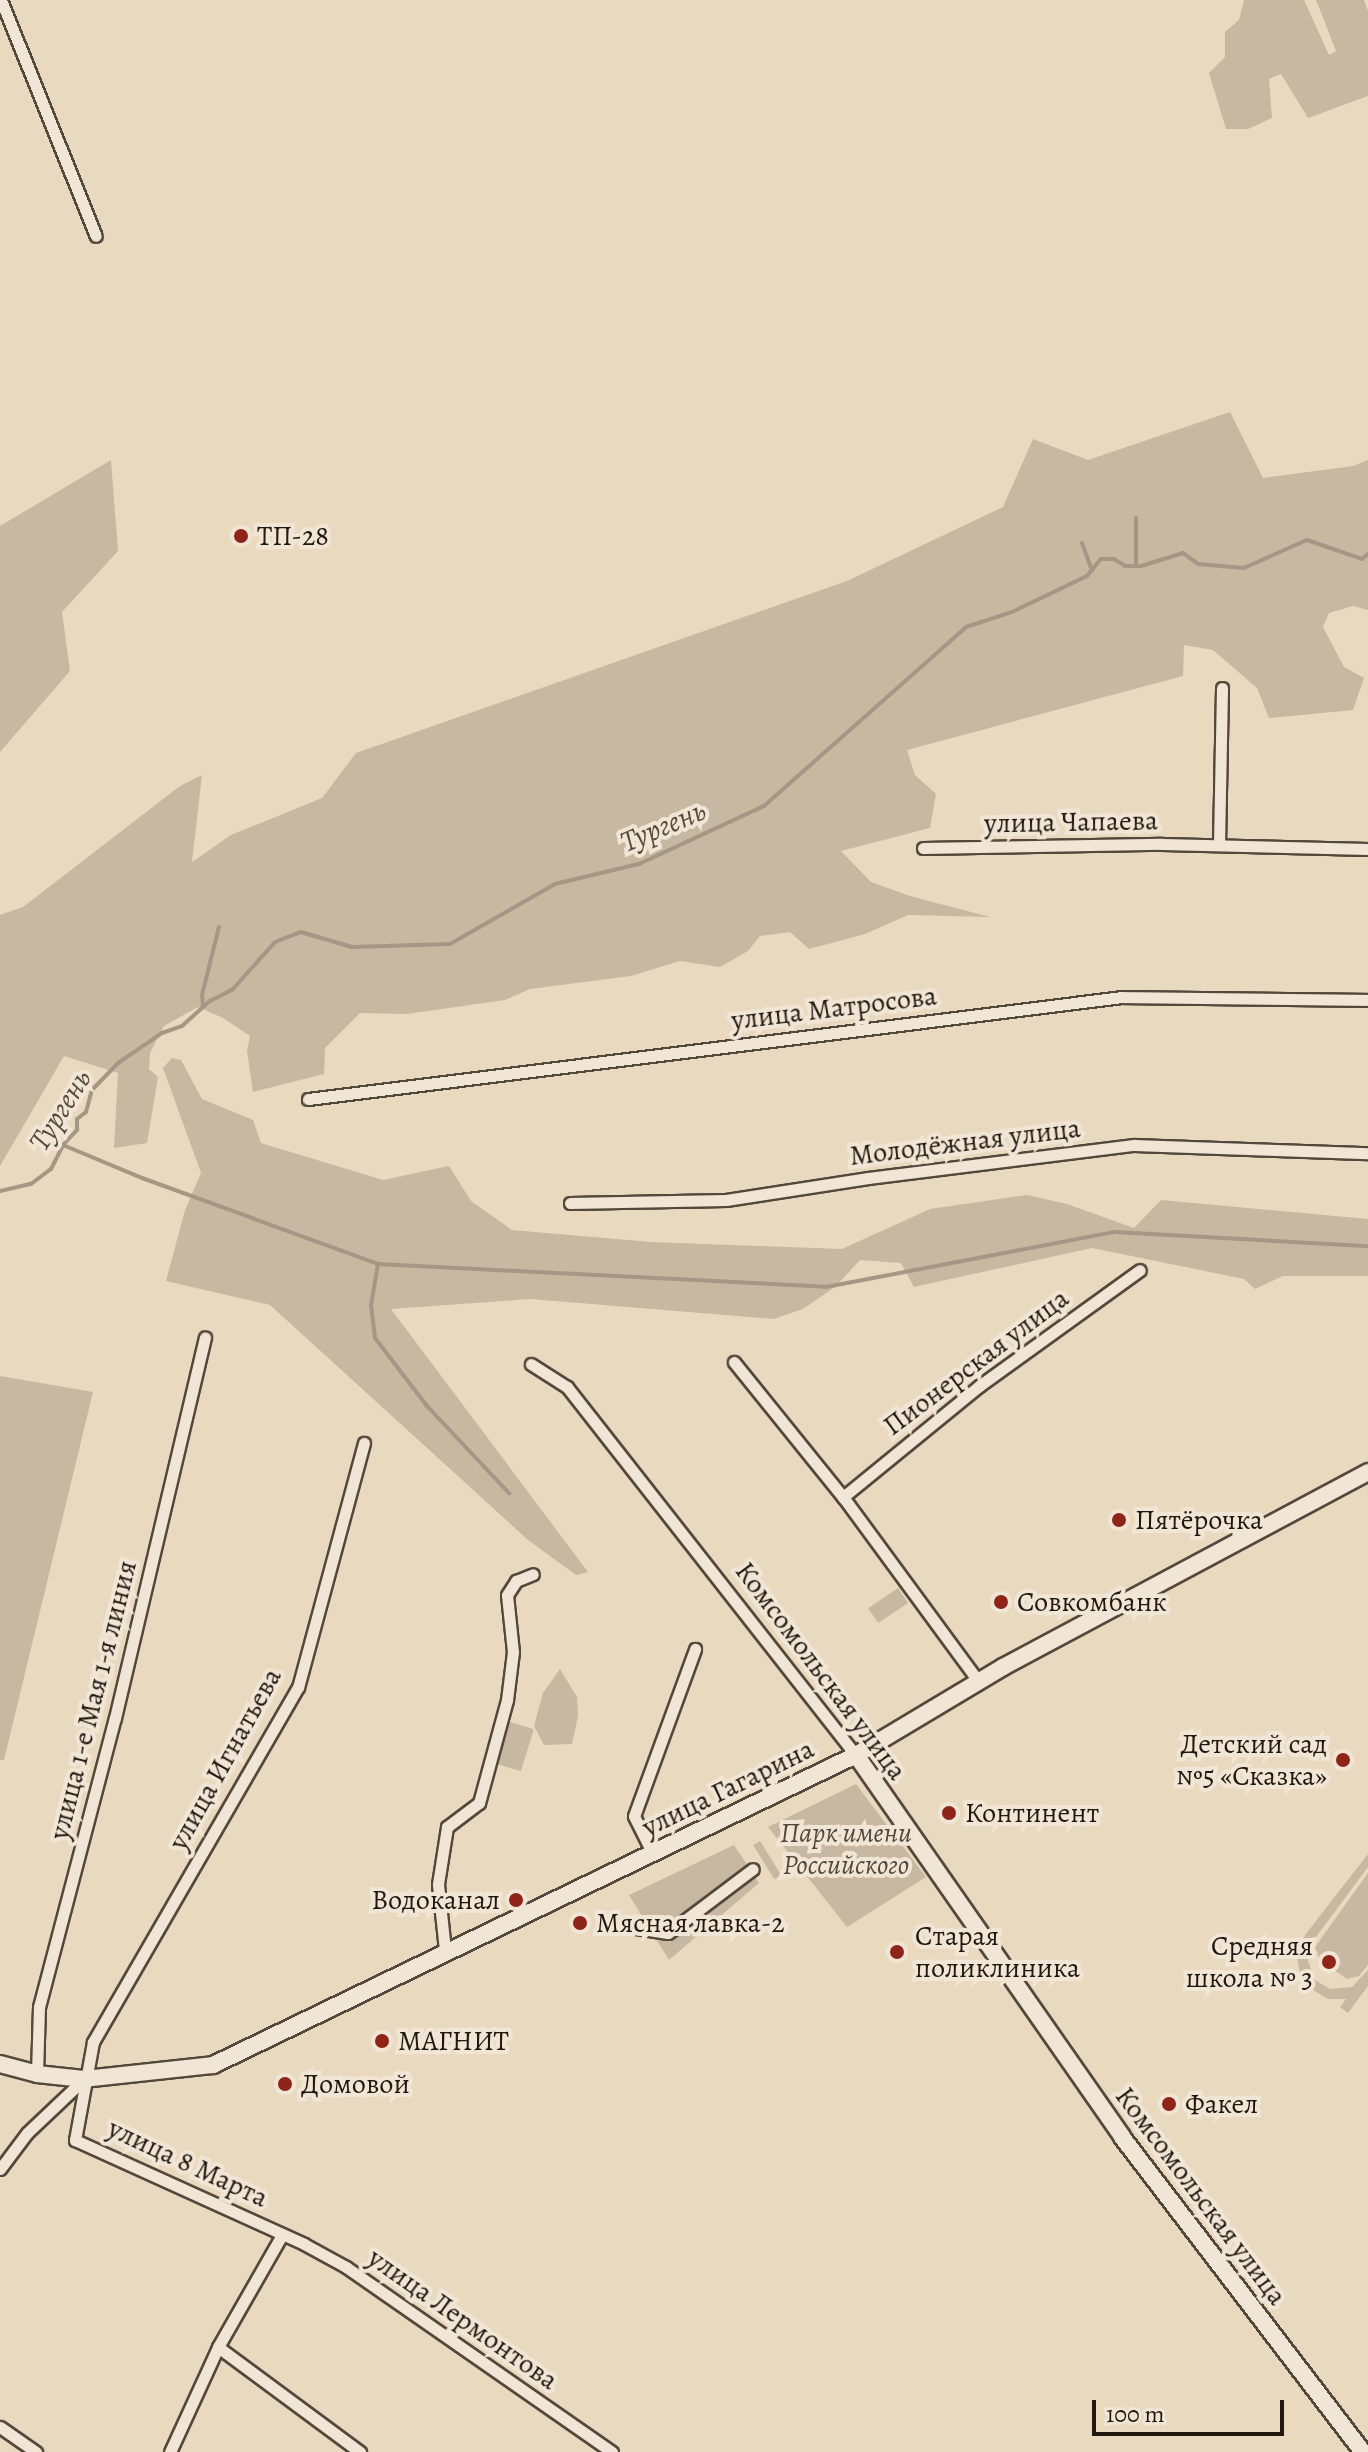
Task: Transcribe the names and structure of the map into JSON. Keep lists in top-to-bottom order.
{
  "streets": {
    "main road": ["Комсомольская улица", "улица Гагарина"],
    "street": [
      "улица Чапаева",
      "улица Матросова",
      "Молодёжная улица",
      "Пионерская улица",
      "улица 1-е Мая 1-я линия",
      "улица Игнатьева",
      "улица 8 Марта",
      "улица Лермонтова"
    ]
  },
  "crossings": [
    ["Комсомольская улица", "улица Гагарина"],
    ["улица Игнатьева", "улица Гагарина"],
    ["улица Игнатьева", "улица 8 Марта"],
    ["улица Гагарина", "улица 8 Марта"],
    ["улица 8 Марта", "улица Лермонтова"]
  ],
  "water": ["Тургень"],
  "parks": ["Парк имени Российского"],
  "places": [
    "ТП-28",
    "Пятёрочка",
    "Совкомбанк",
    "Детский сад №5 «Сказка»",
    "Континент",
    "Водоканал",
    "Мясная лавка-2",
    "Старая поликлиника",
    "Средняя школа № 3",
    "МАГНИТ",
    "Домовой",
    "Факел"
  ],
  "scale_bar": "100 m"
}
